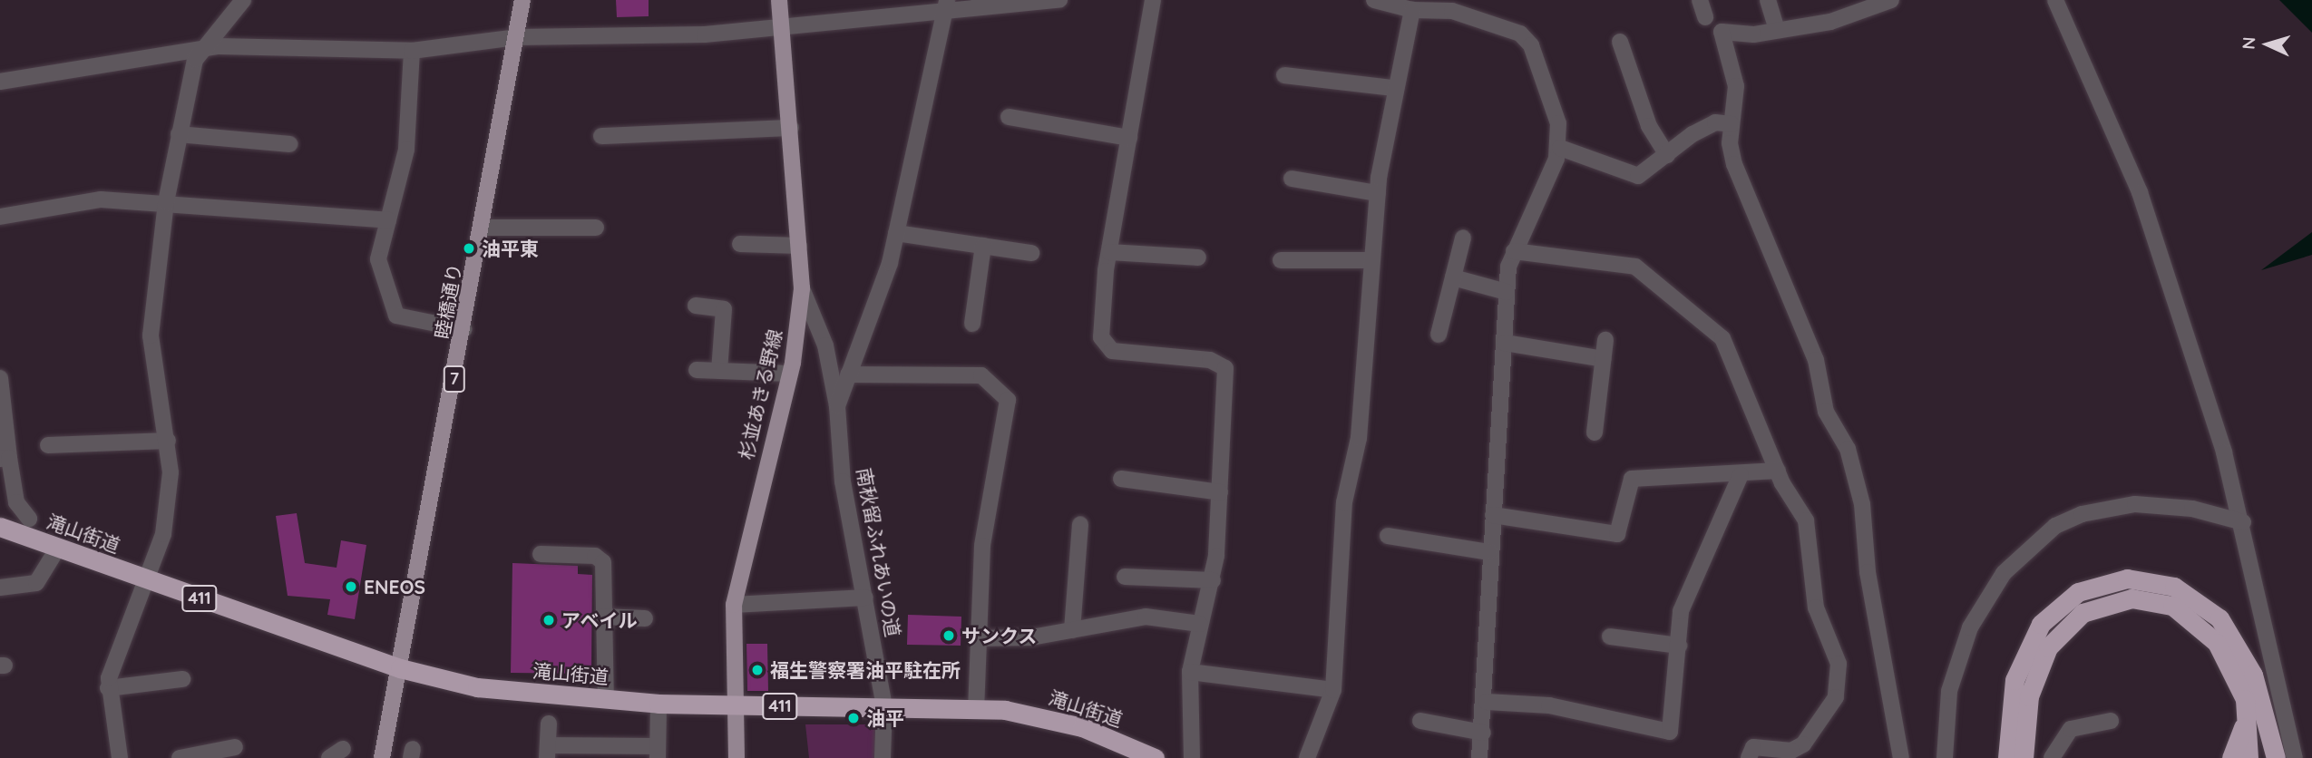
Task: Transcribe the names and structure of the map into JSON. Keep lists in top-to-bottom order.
{
  "streets": {
    "highway": ["滝山街道", "411"],
    "main road": ["睦橋通り", "7", "杉並あきる野線"],
    "street": ["南秋留ふれあいの道"]
  },
  "crossings": [
    ["睦橋通り", "滝山街道"],
    ["杉並あきる野線", "滝山街道"],
    ["杉並あきる野線", "南秋留ふれあいの道"],
    ["滝山街道", "南秋留ふれあいの道"]
  ],
  "places": [
    "油平東",
    "ENEOS",
    "アベイル",
    "サンクス",
    "福生警察署油平駐在所",
    "油平"
  ],
  "north": "left"
}
